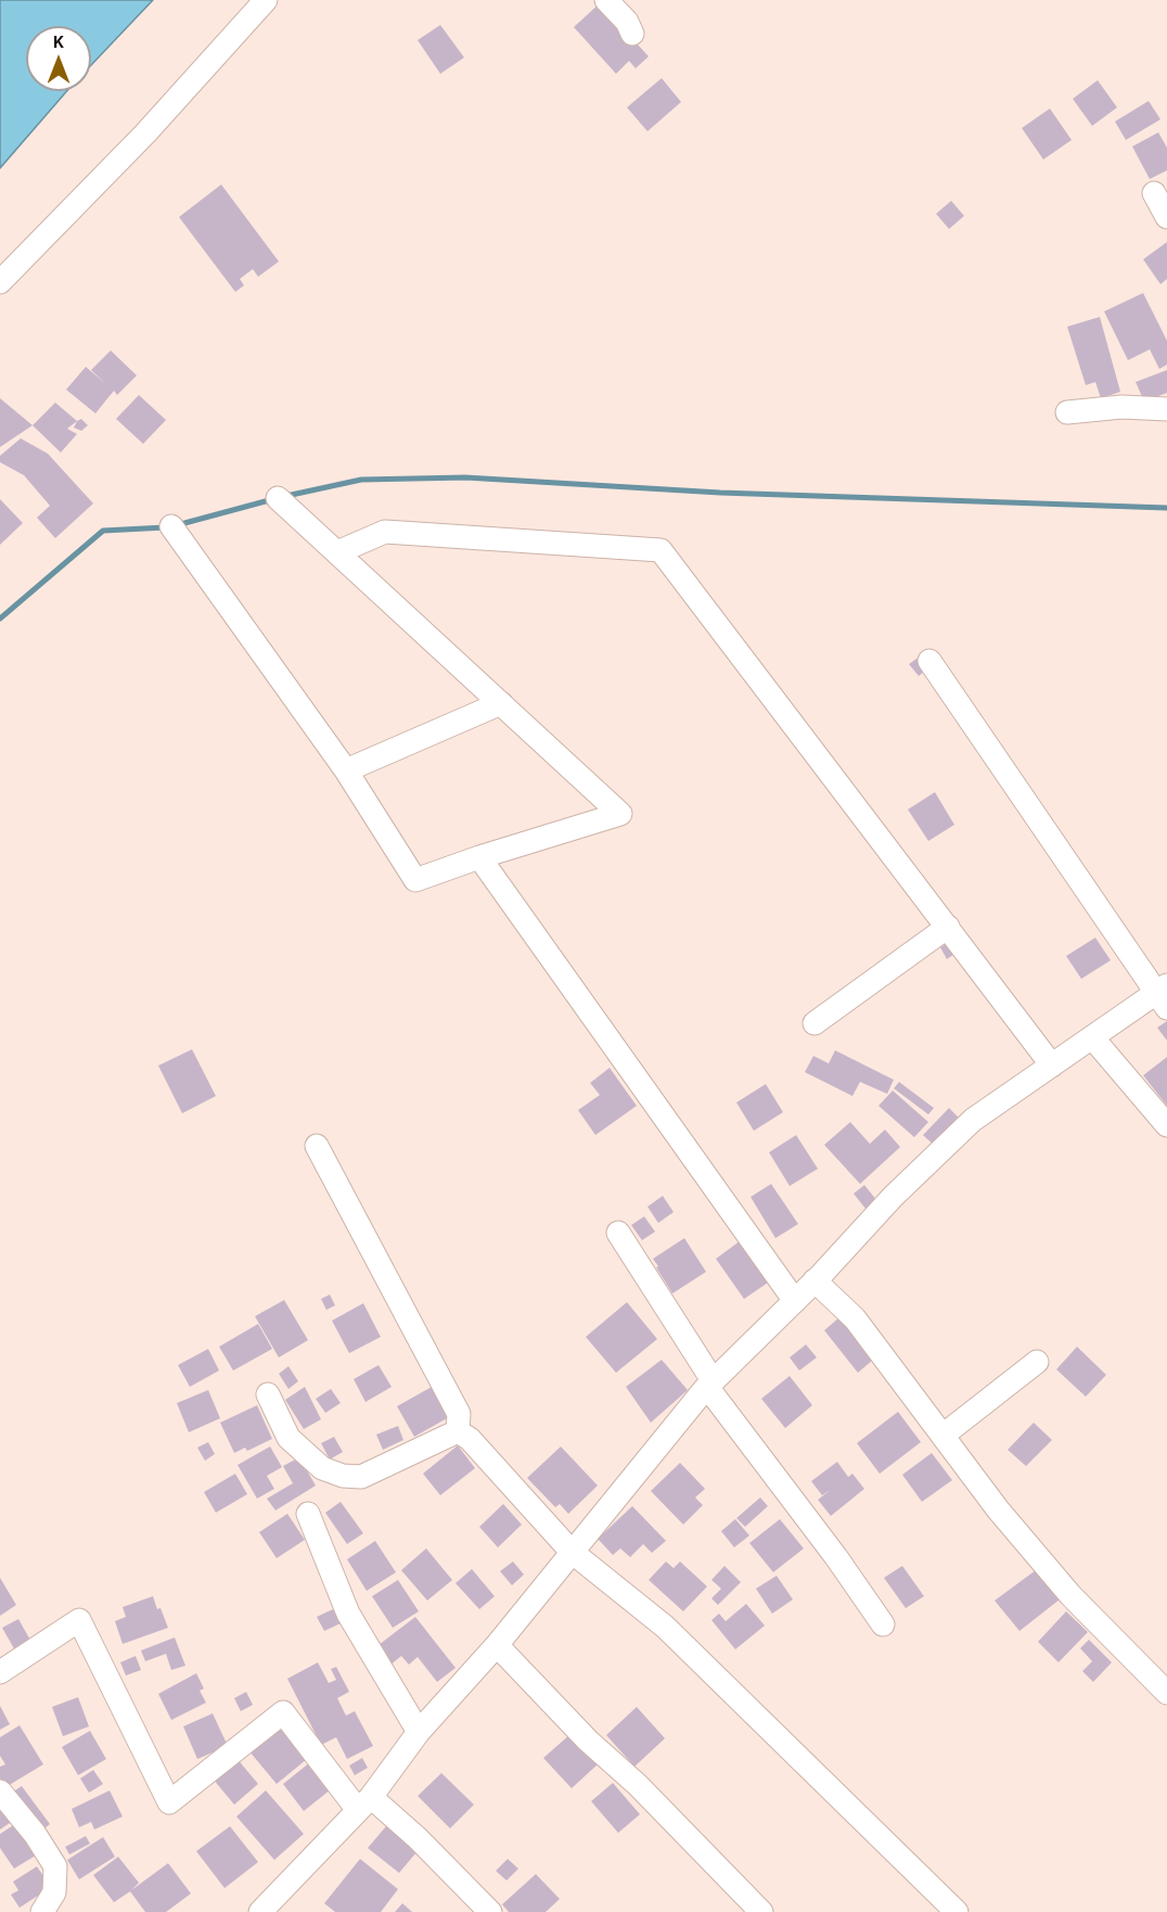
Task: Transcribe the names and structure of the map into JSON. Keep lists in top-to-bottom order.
{
  "north": "top"
}
